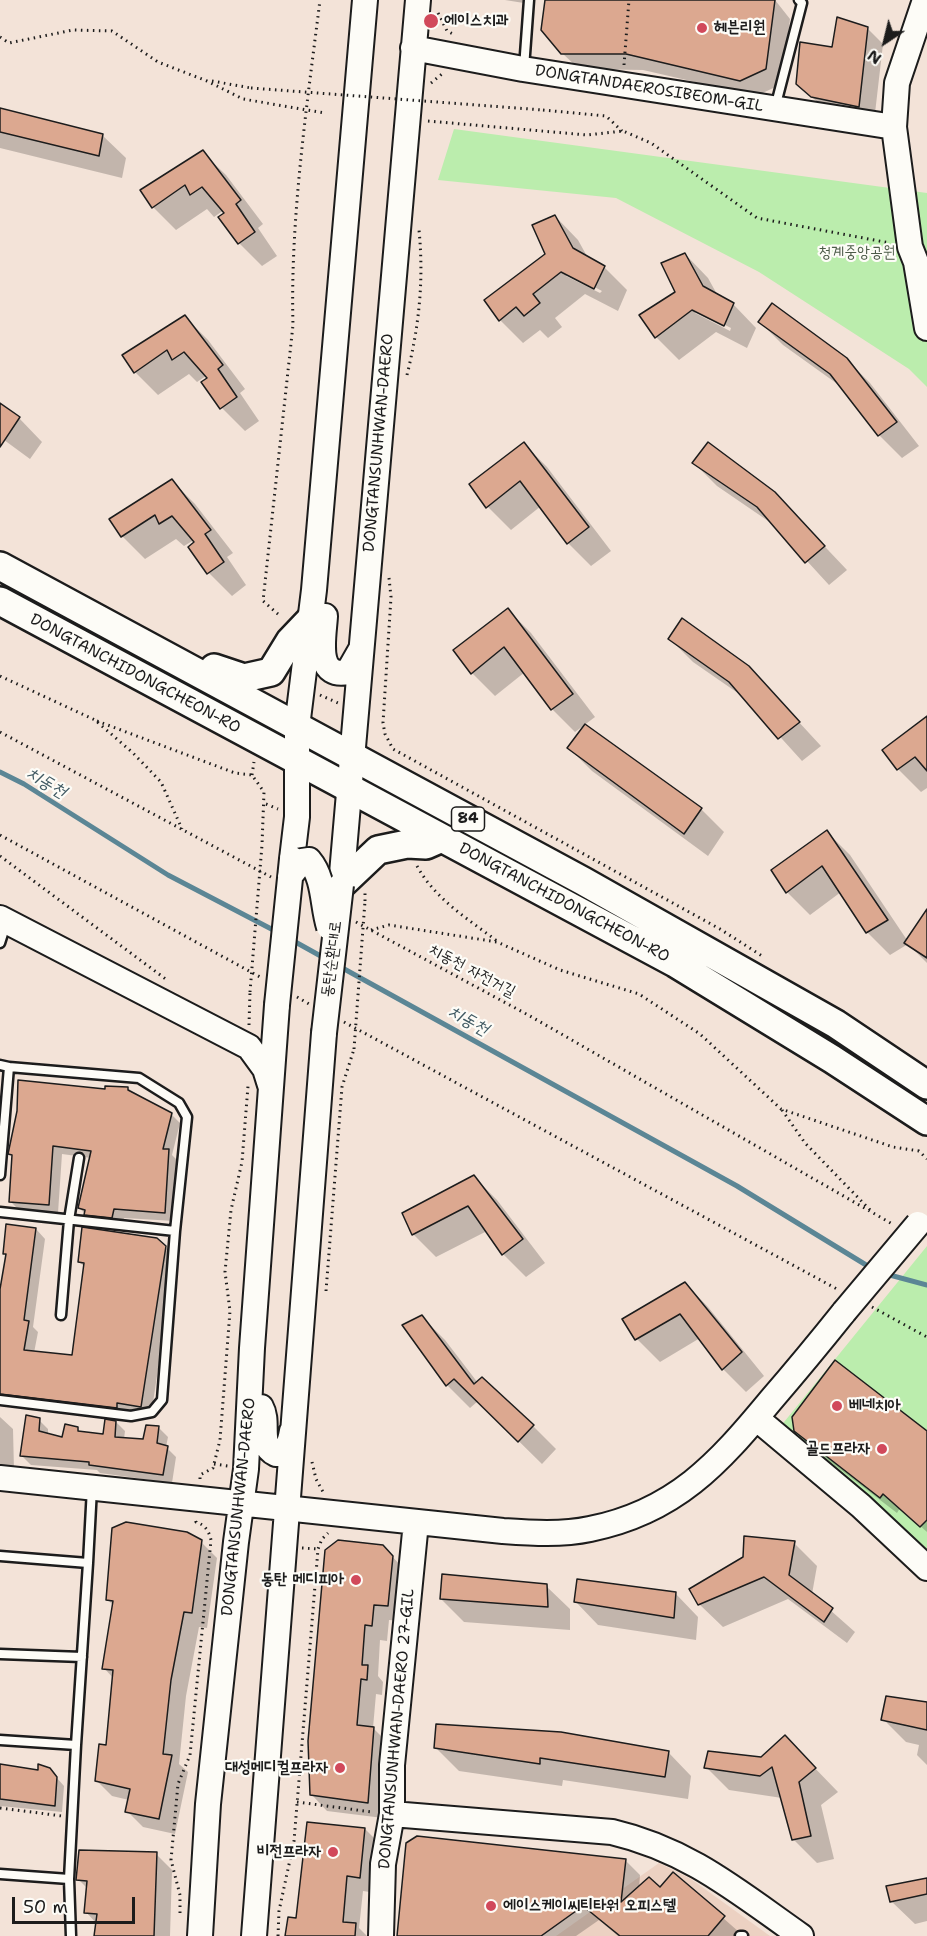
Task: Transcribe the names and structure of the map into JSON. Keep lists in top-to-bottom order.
{
  "streets": {
    "main road": ["DONGTANCHIDONGCHEON-RO", "84"],
    "street": [
      "DONGTANDAEROSIBEOM-GIL",
      "DONGTANSUNHWAN-DAERO",
      "동탄순환대로",
      "DONGTANSUNHWAN-DAERO 27-GIL"
    ],
    "path": ["치동천 자전거길"]
  },
  "crossings": [
    ["DONGTANDAEROSIBEOM-GIL", "DONGTANSUNHWAN-DAERO"],
    ["DONGTANSUNHWAN-DAERO", "DONGTANCHIDONGCHEON-RO"],
    ["DONGTANSUNHWAN-DAERO", "동탄순환대로"]
  ],
  "water": ["치동천"],
  "parks": ["청계중앙공원"],
  "places": [
    "에이스치과",
    "헤븐리원",
    "베네치아",
    "골드프라자",
    "동탄 메디피아",
    "대성메디컬프라자",
    "비전프라자",
    "에이스케이씨티타워 오피스텔"
  ],
  "scale_bar": "50 m",
  "north": "bottom left"
}
